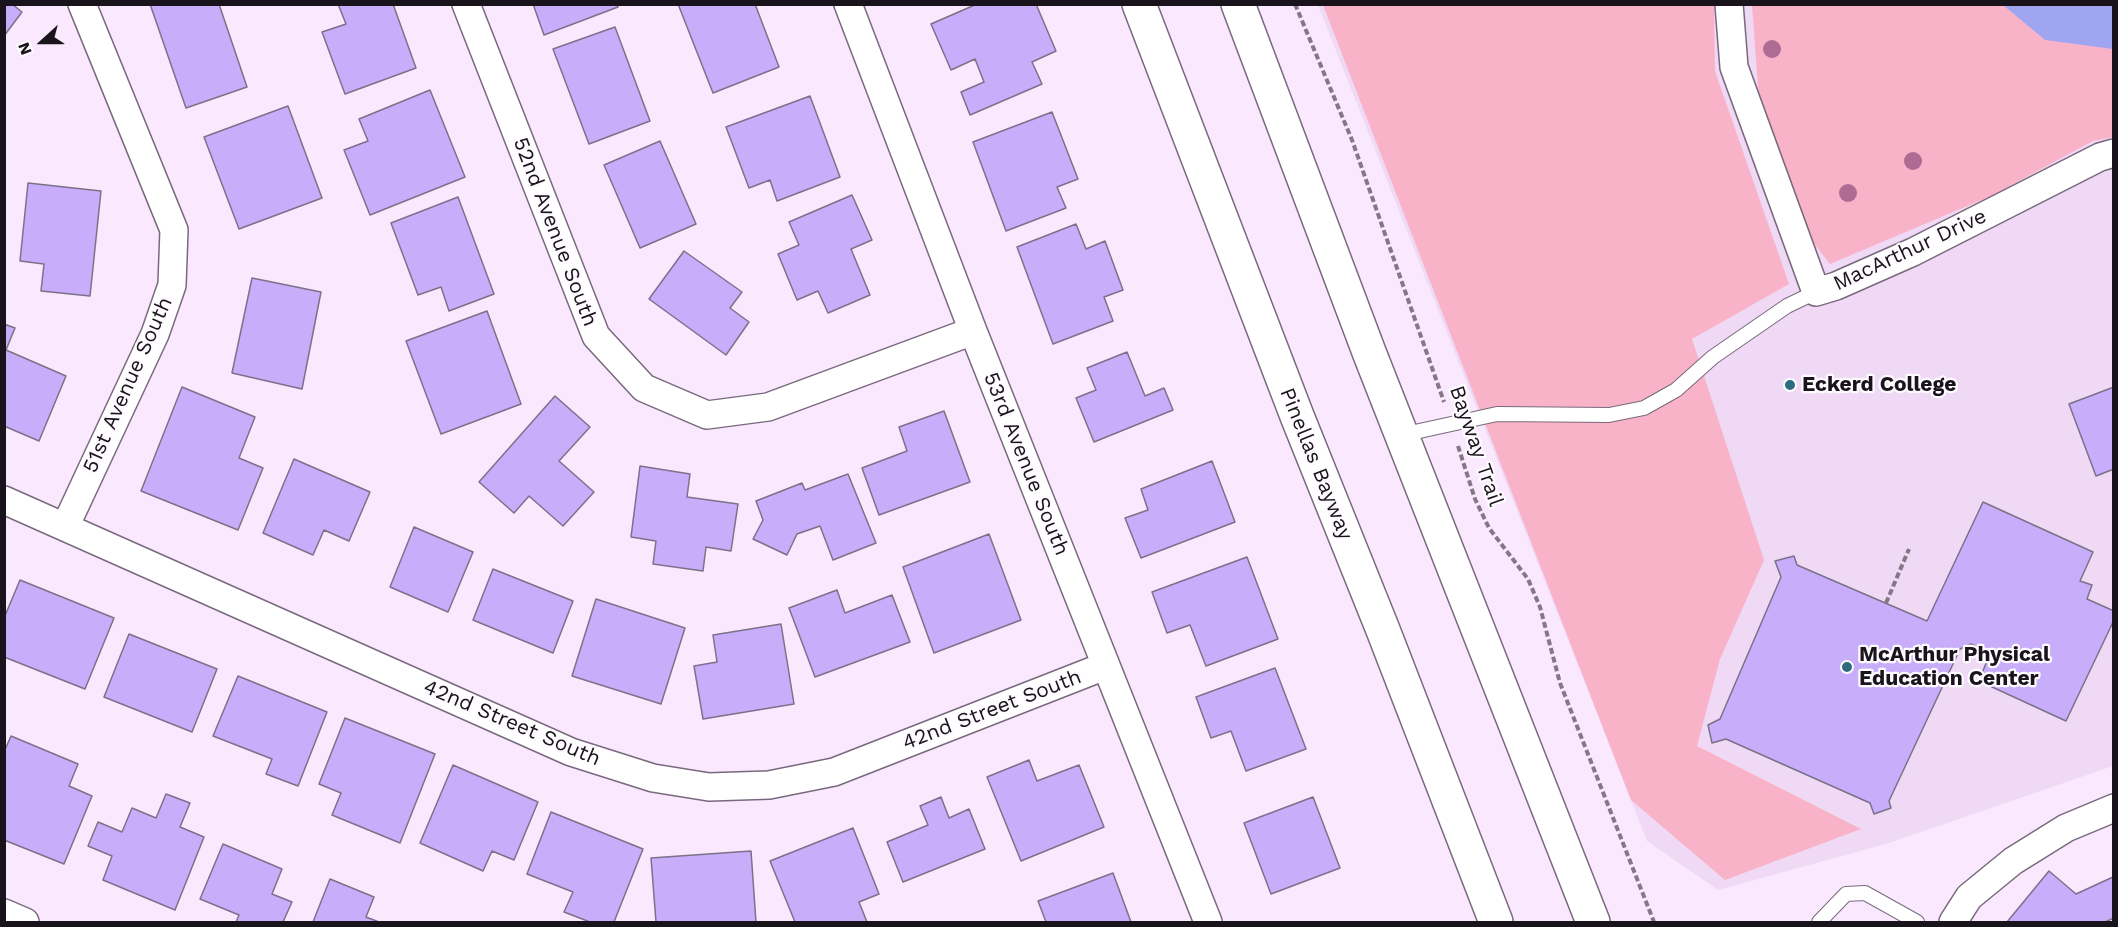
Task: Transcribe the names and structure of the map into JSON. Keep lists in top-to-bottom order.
{
  "streets": {
    "main road": ["Pinellas Bayway"],
    "street": [
      "52nd Avenue South",
      "MacArthur Drive",
      "51st Avenue South",
      "53rd Avenue South",
      "42nd Street South"
    ],
    "path": ["Bayway Trail"]
  },
  "crossings": [
    ["52nd Avenue South", "53rd Avenue South"],
    ["51st Avenue South", "42nd Street South"],
    ["53rd Avenue South", "42nd Street South"]
  ],
  "places": ["Eckerd College", "McArthur Physical Education Center"],
  "north": "left"
}
